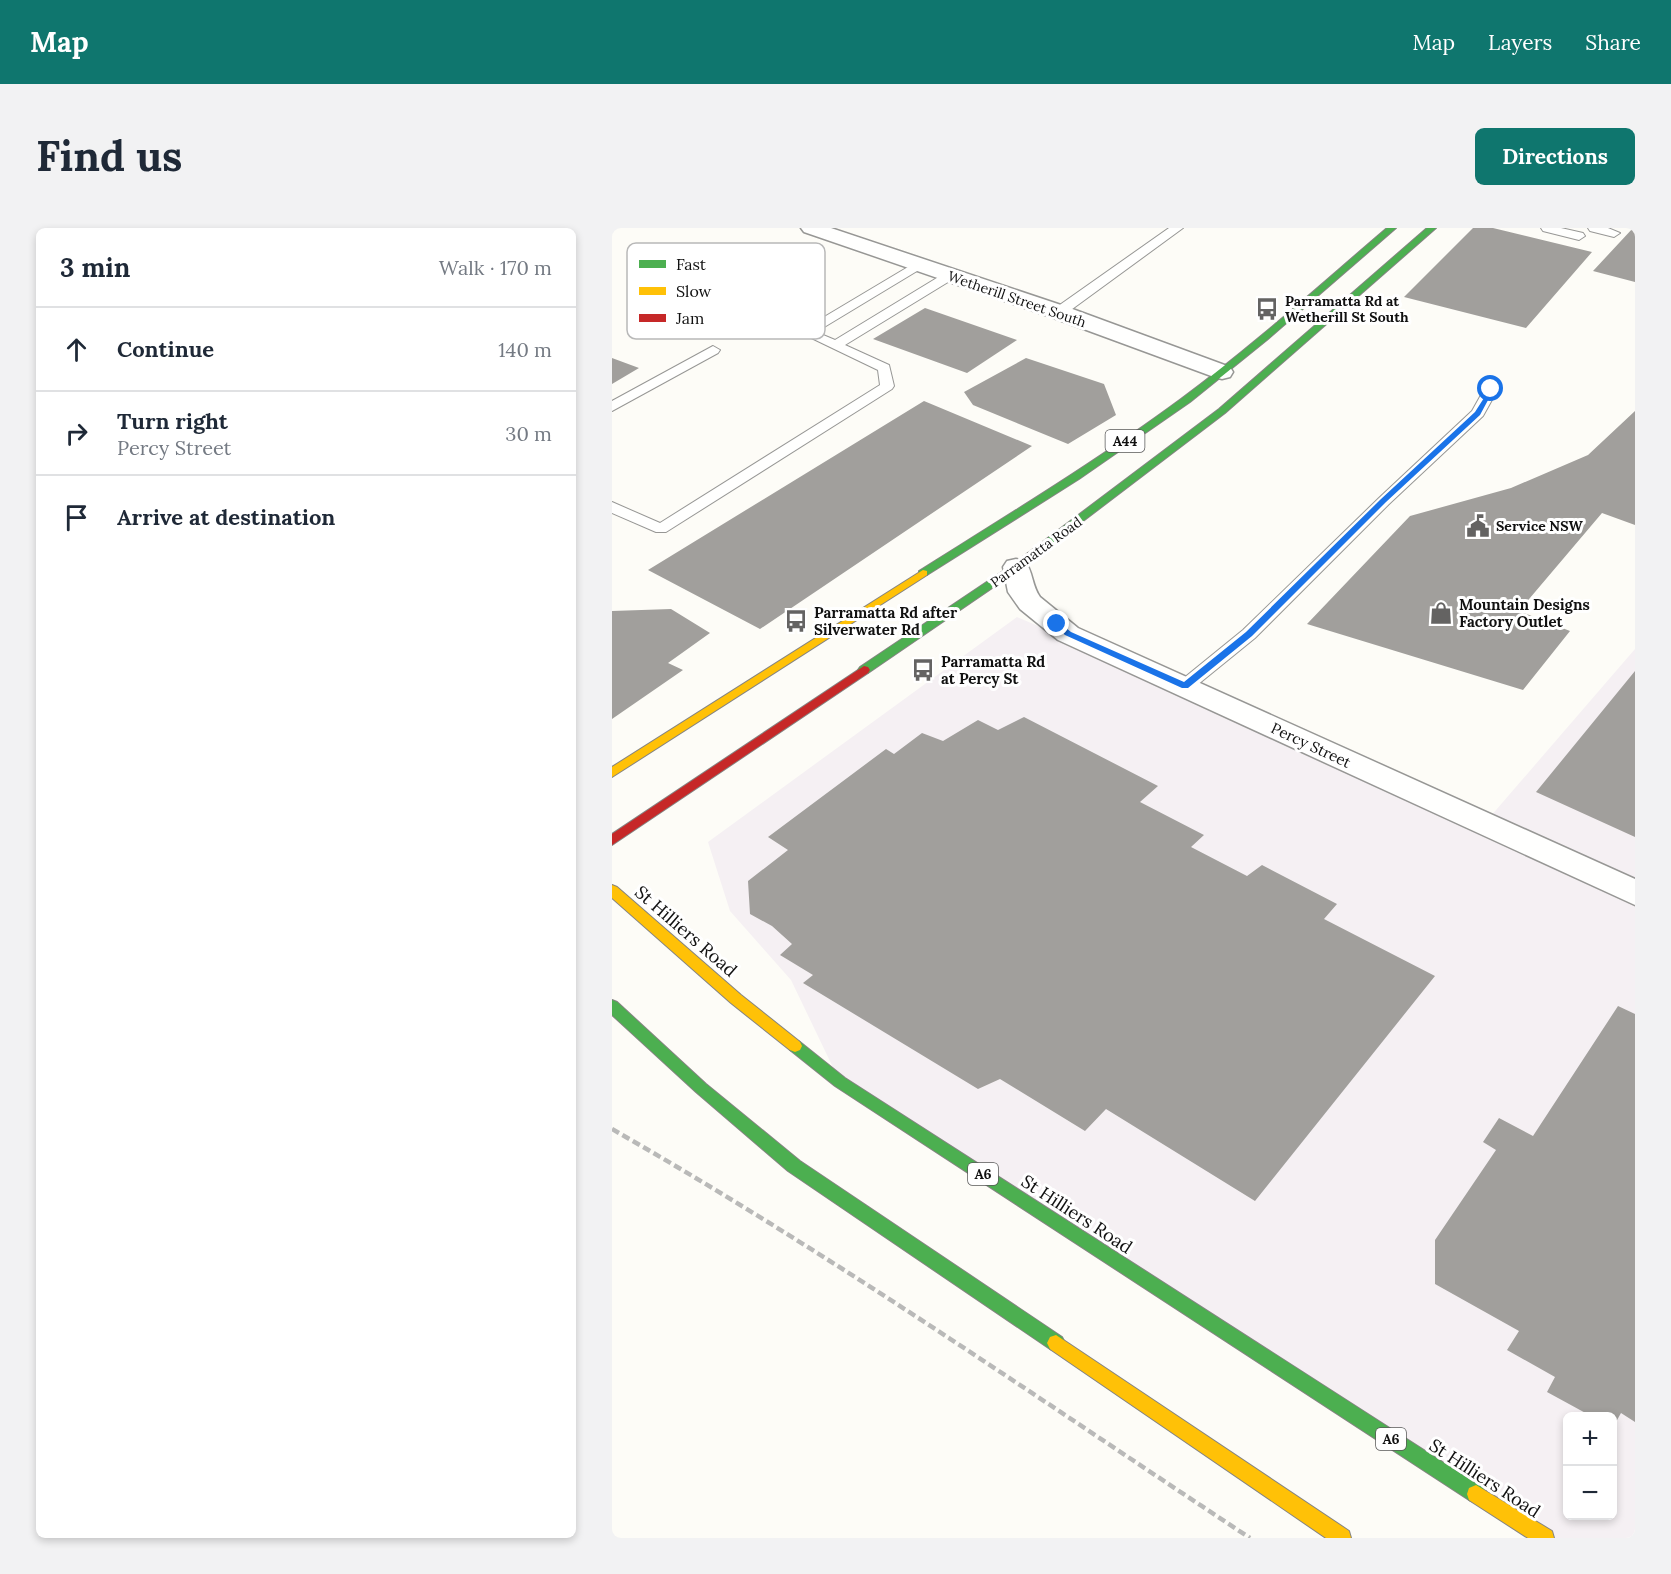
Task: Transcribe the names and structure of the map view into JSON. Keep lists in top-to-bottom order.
{
  "streets": {
    "highway": [
      "A44",
      "Parramatta Road",
      "St Hilliers Road",
      "A6"
    ],
    "street": ["Wetherill Street South", "Percy Street"]
  },
  "crossings": [
    ["Wetherill Street South", "A44"],
    ["Parramatta Road", "Percy Street"]
  ],
  "places": {
    "bus stop": ["Parramatta Rd at Wetherill St South", "Parramatta Rd after Silverwater Rd", "Parramatta Rd at Percy St"],
    "public building": ["Service NSW"],
    "shop": ["Mountain Designs Factory Outlet"]
  },
  "legend": ["Fast", "Slow", "Jam"],
  "page": {
    "header": "Map",
    "nav": ["Map", "Layers", "Share"],
    "buttons": "Directions",
    "title": "Find us",
    "heading": ["3 min", "Walk · 170 m"],
    "list": [
      ["Continue", "140 m"],
      ["Turn right", "Percy Street", "30 m"],
      "Arrive at destination"
    ],
    "map_buttons": ["+", "−"]
  }
}
